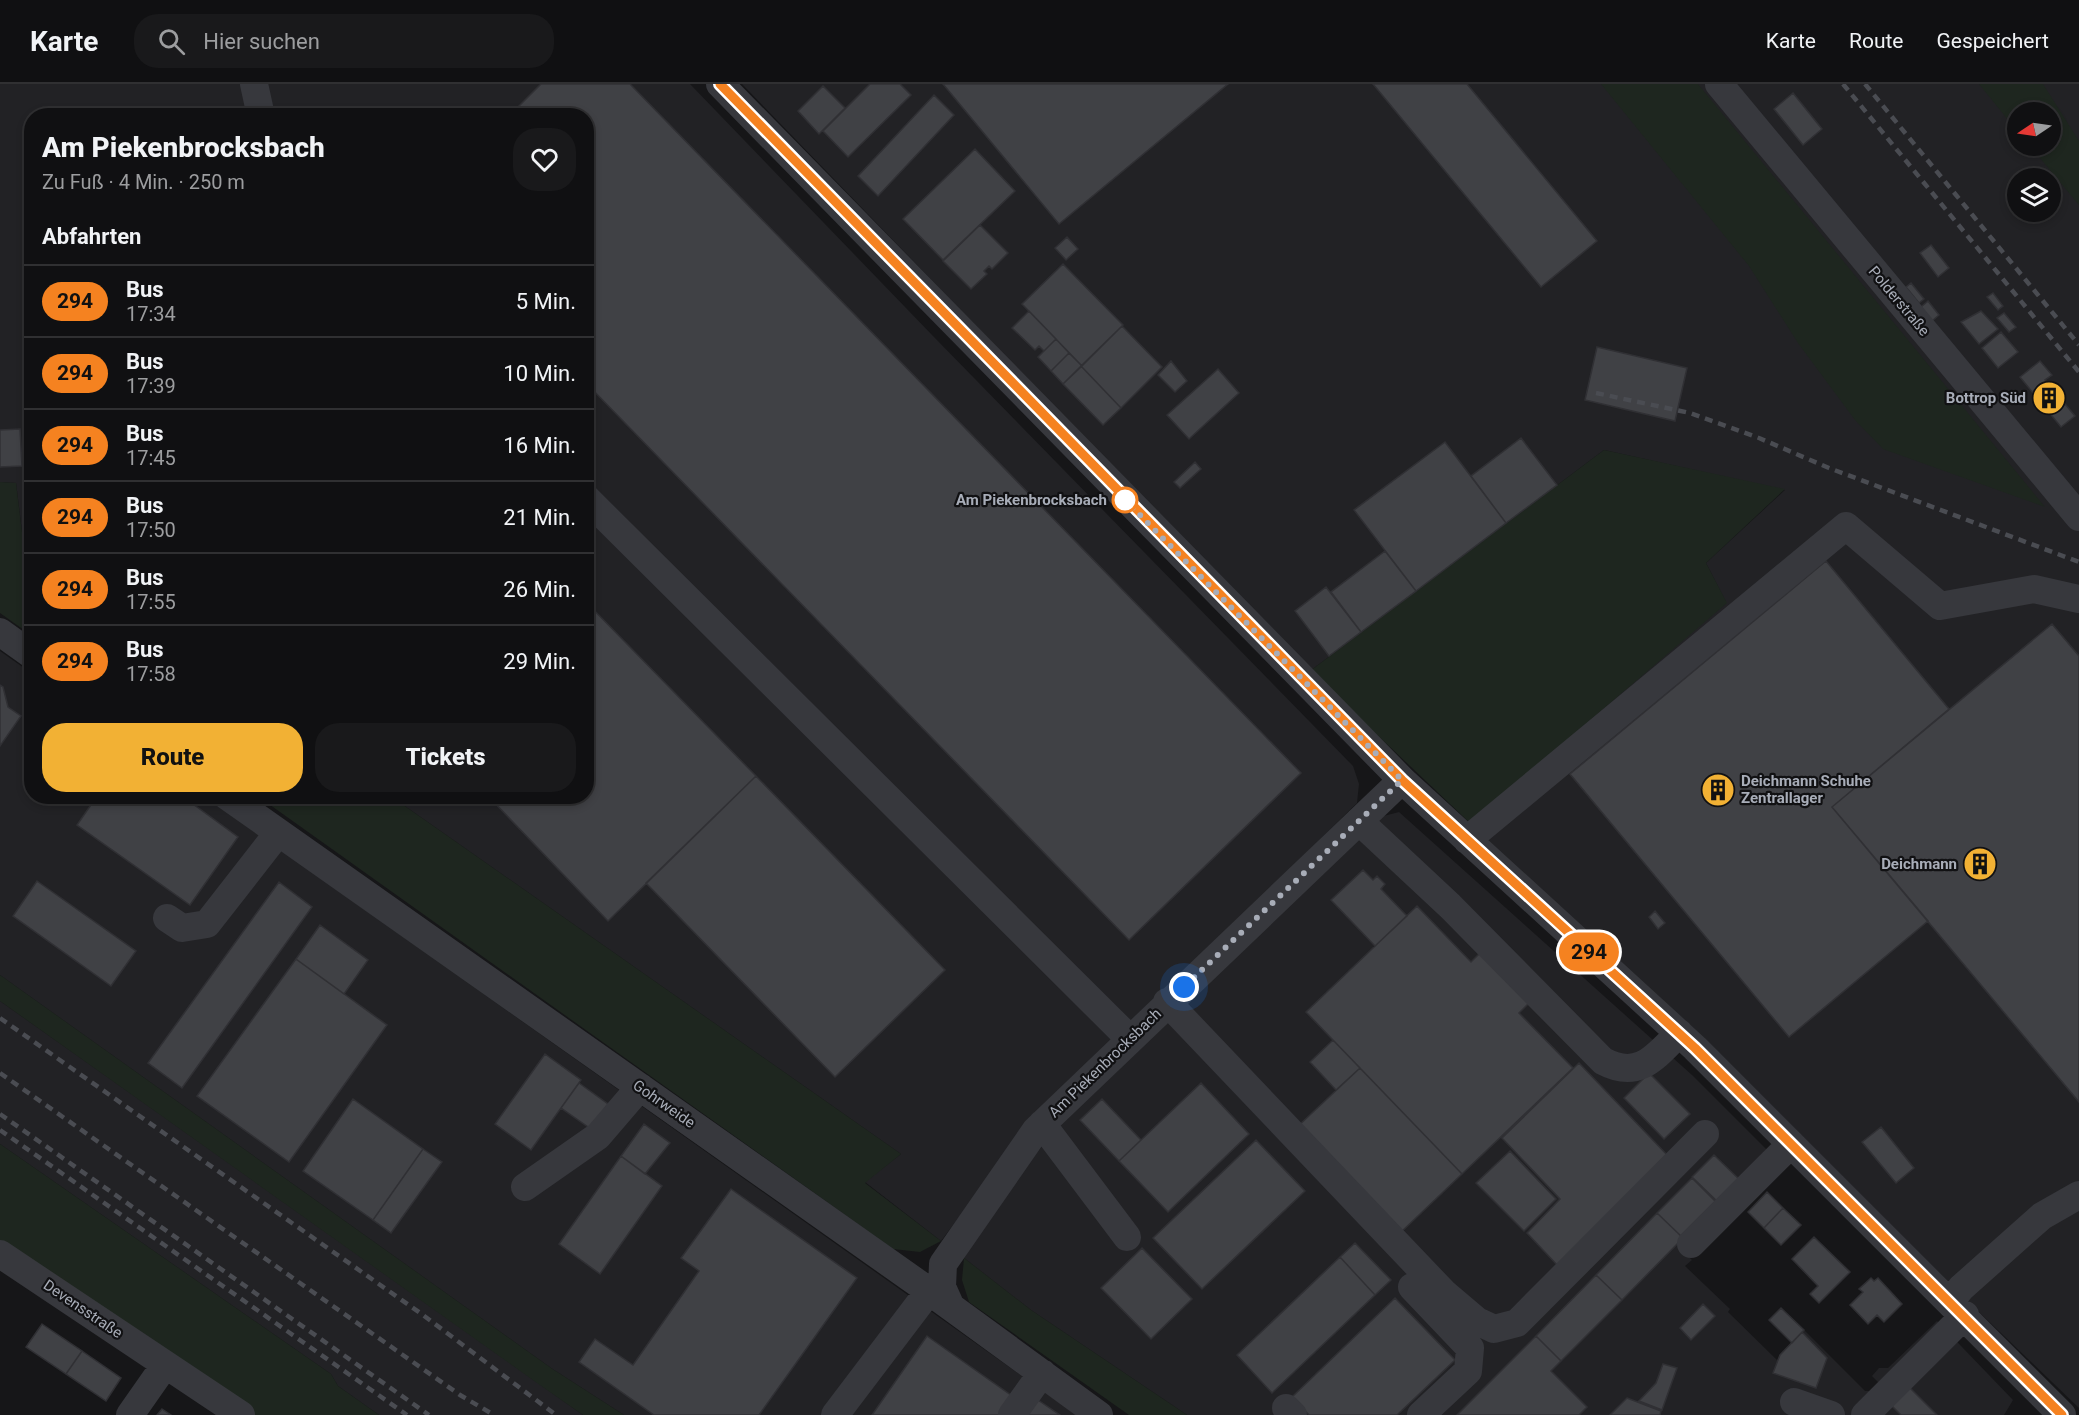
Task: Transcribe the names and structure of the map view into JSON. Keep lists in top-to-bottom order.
{
  "streets": {
    "street": [
      "Polderstraße",
      "Am Piekenbrocksbach",
      "Gohrweide",
      "Devensstraße"
    ]
  },
  "crossings": [
    ["Am Piekenbrocksbach", "Gohrweide"]
  ],
  "places": {
    "building": ["Bottrop Süd", "Deichmann Schuhe Zentrallager", "Deichmann"],
    "other": ["Am Piekenbrocksbach"]
  },
  "lines": ["bus line 294"],
  "north": "left",
  "page": {
    "header": "Karte",
    "search": "Hier suchen",
    "nav": ["Karte", "Route", "Gespeichert"],
    "on_map": "294",
    "heading": [
      ["Am Piekenbrocksbach", "Zu Fuß · 4 Min. · 250 m"],
      "Abfahrten"
    ],
    "list": [
      {
        "mark": "294",
        "name": "Bus",
        "note": "17:34",
        "value": "5 Min."
      },
      {
        "mark": "294",
        "name": "Bus",
        "note": "17:39",
        "value": "10 Min."
      },
      {
        "mark": "294",
        "name": "Bus",
        "note": "17:45",
        "value": "16 Min."
      },
      {
        "mark": "294",
        "name": "Bus",
        "note": "17:50",
        "value": "21 Min."
      },
      {
        "mark": "294",
        "name": "Bus",
        "note": "17:55",
        "value": "26 Min."
      },
      {
        "mark": "294",
        "name": "Bus",
        "note": "17:58",
        "value": "29 Min."
      }
    ],
    "buttons": ["Route", "Tickets"]
  }
}
